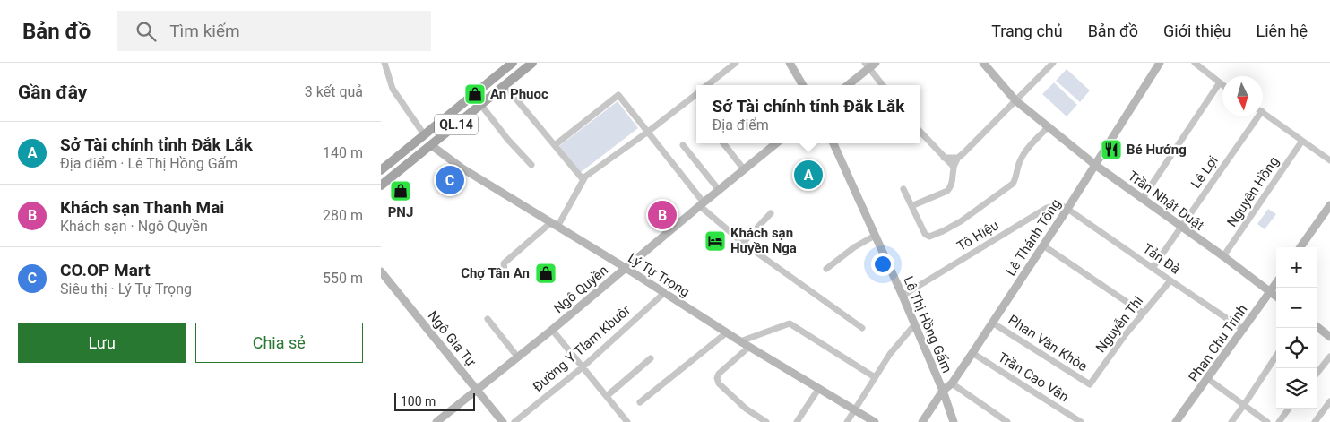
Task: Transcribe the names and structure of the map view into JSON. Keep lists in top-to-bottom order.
{
  "streets": {
    "main road": ["QL.14"],
    "street": [
      "Lê Lợi",
      "Nguyên Hồng",
      "Trần Nhật Duật",
      "Tô Hiệu",
      "Lê Thánh Tông",
      "Tản Đà",
      "Lý Tự Trọng",
      "Ngô Quyền",
      "Lê Thị Hồng Gấm",
      "Nguyễn Thi",
      "Ngô Gia Tự",
      "Phan Văn Khòe",
      "Phan Chu Trinh",
      "Đường Y Tlam Kbuôr",
      "Trần Cao Vân"
    ]
  },
  "crossings": [
    ["QL.14", "Lý Tự Trọng"],
    ["Lê Lợi", "Trần Nhật Duật"],
    ["Lê Lợi", "Tản Đà"],
    ["Nguyên Hồng", "Trần Nhật Duật"],
    ["Trần Nhật Duật", "Lê Thánh Tông"],
    ["Trần Nhật Duật", "Phan Chu Trinh"],
    ["Tô Hiệu", "Lê Thánh Tông"],
    ["Tô Hiệu", "Tản Đà"],
    ["Tô Hiệu", "Lê Thị Hồng Gấm"],
    ["Lê Thánh Tông", "Tản Đà"],
    ["Lê Thánh Tông", "Lê Thị Hồng Gấm"],
    ["Lê Thánh Tông", "Phan Văn Khòe"],
    ["Lê Thánh Tông", "Trần Cao Vân"],
    ["Tản Đà", "Nguyễn Thi"],
    ["Tản Đà", "Phan Chu Trinh"],
    ["Lý Tự Trọng", "Ngô Quyền"],
    ["Lý Tự Trọng", "Đường Y Tlam Kbuôr"],
    ["Ngô Quyền", "Ngô Gia Tự"],
    ["Nguyễn Thi", "Phan Văn Khòe"]
  ],
  "places": {
    "shop": ["An Phuoc", "PNJ", "Chợ Tân An"],
    "restaurant": ["Bé Hướng"],
    "hotel": ["Khách sạn Huyền Nga"]
  },
  "scale_bar": "100 m",
  "north": "bottom",
  "page": {
    "header": "Bản đồ",
    "search": "Tìm kiếm",
    "nav": [
      "Trang chủ",
      "Bản đồ",
      "Giới thiệu",
      "Liên hệ"
    ],
    "heading": ["Gần đây", "3 kết quả"],
    "popup": ["Sở Tài chính tỉnh Đắk Lắk", "Địa điểm"],
    "list": [
      {
        "mark": "A",
        "name": "Sở Tài chính tỉnh Đắk Lắk",
        "note": "Địa điểm · Lê Thị Hồng Gấm",
        "value": "140 m"
      },
      {
        "mark": "B",
        "name": "Khách sạn Thanh Mai",
        "note": "Khách sạn · Ngô Quyền",
        "value": "280 m"
      },
      {
        "mark": "C",
        "name": "CO.OP Mart",
        "note": "Siêu thị · Lý Tự Trọng",
        "value": "550 m"
      }
    ],
    "pins": ["A", "C", "B"],
    "map_buttons": ["+", "−"],
    "buttons": ["Lưu", "Chia sẻ"],
    "scale": "100 m"
  }
}
